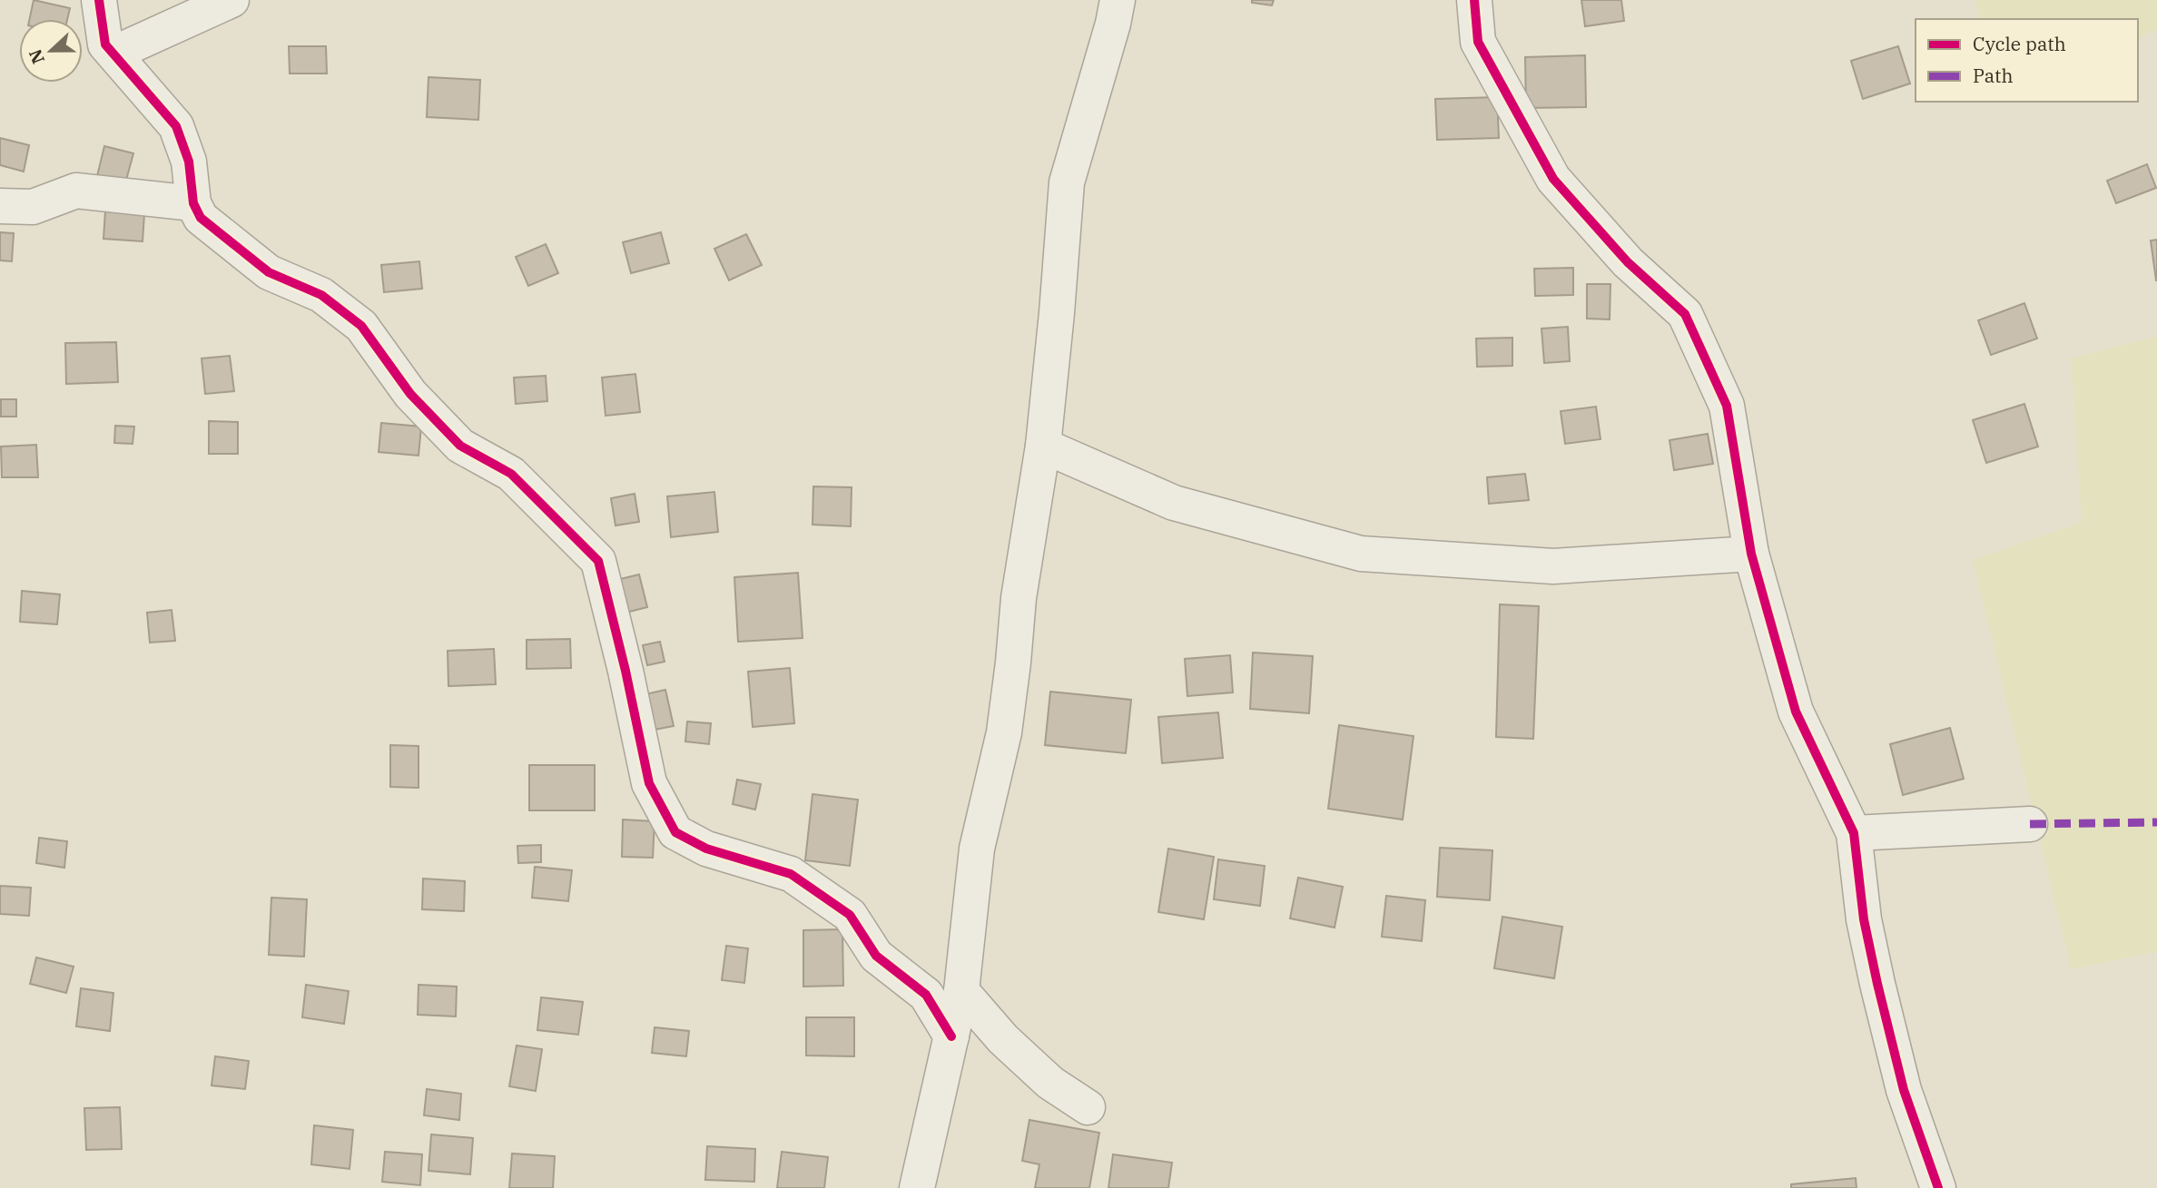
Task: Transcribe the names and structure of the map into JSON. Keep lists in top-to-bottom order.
{
  "legend": ["Cycle path", "Path"],
  "north": "left"
}
